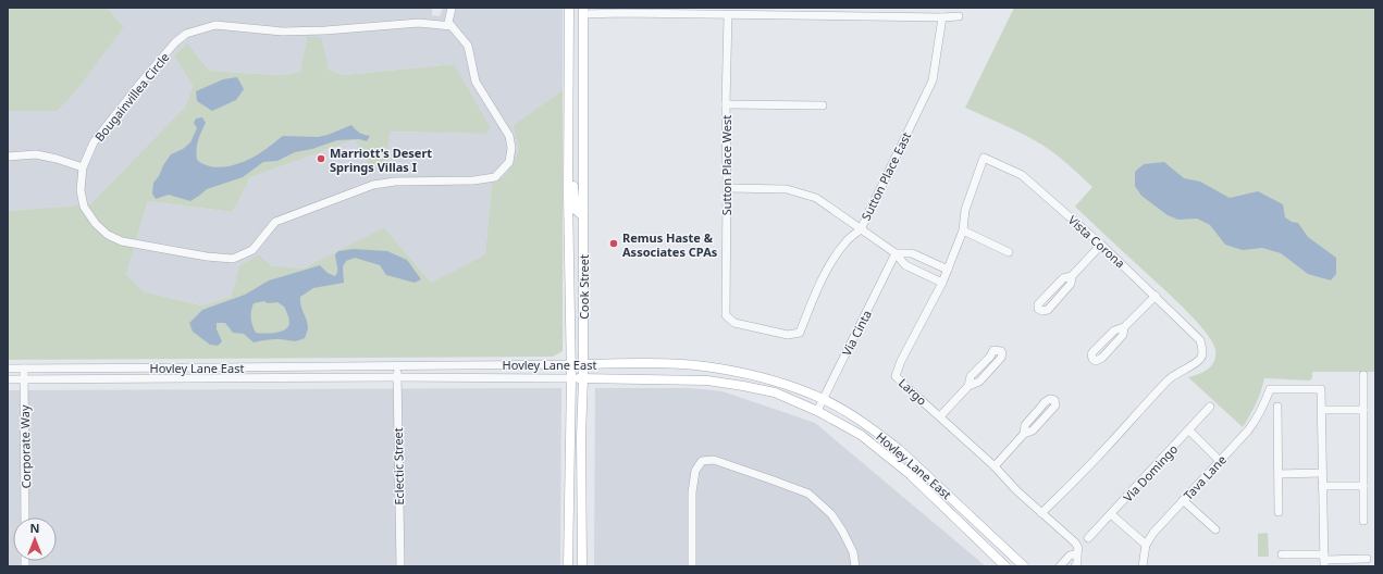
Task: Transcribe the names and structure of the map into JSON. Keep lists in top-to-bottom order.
{
  "streets": {
    "main road": ["Cook Street", "Hovley Lane East"],
    "street": [
      "Bougainvillea Circle",
      "Sutton Place West",
      "Sutton Place East",
      "Vista Corona",
      "Via Cinta",
      "Largo",
      "Corporate Way",
      "Eclectic Street",
      "Via Domingo",
      "Tava Lane"
    ]
  },
  "crossings": [
    ["Sutton Place West", "Sutton Place East"],
    ["Vista Corona", "Largo"],
    ["Cook Street", "Hovley Lane East"],
    ["Via Cinta", "Hovley Lane East"],
    ["Hovley Lane East", "Corporate Way"],
    ["Hovley Lane East", "Eclectic Street"]
  ],
  "places": ["Marriott's Desert Springs Villas I", "Remus Haste & Associates CPAs"],
  "north": "top"
}
